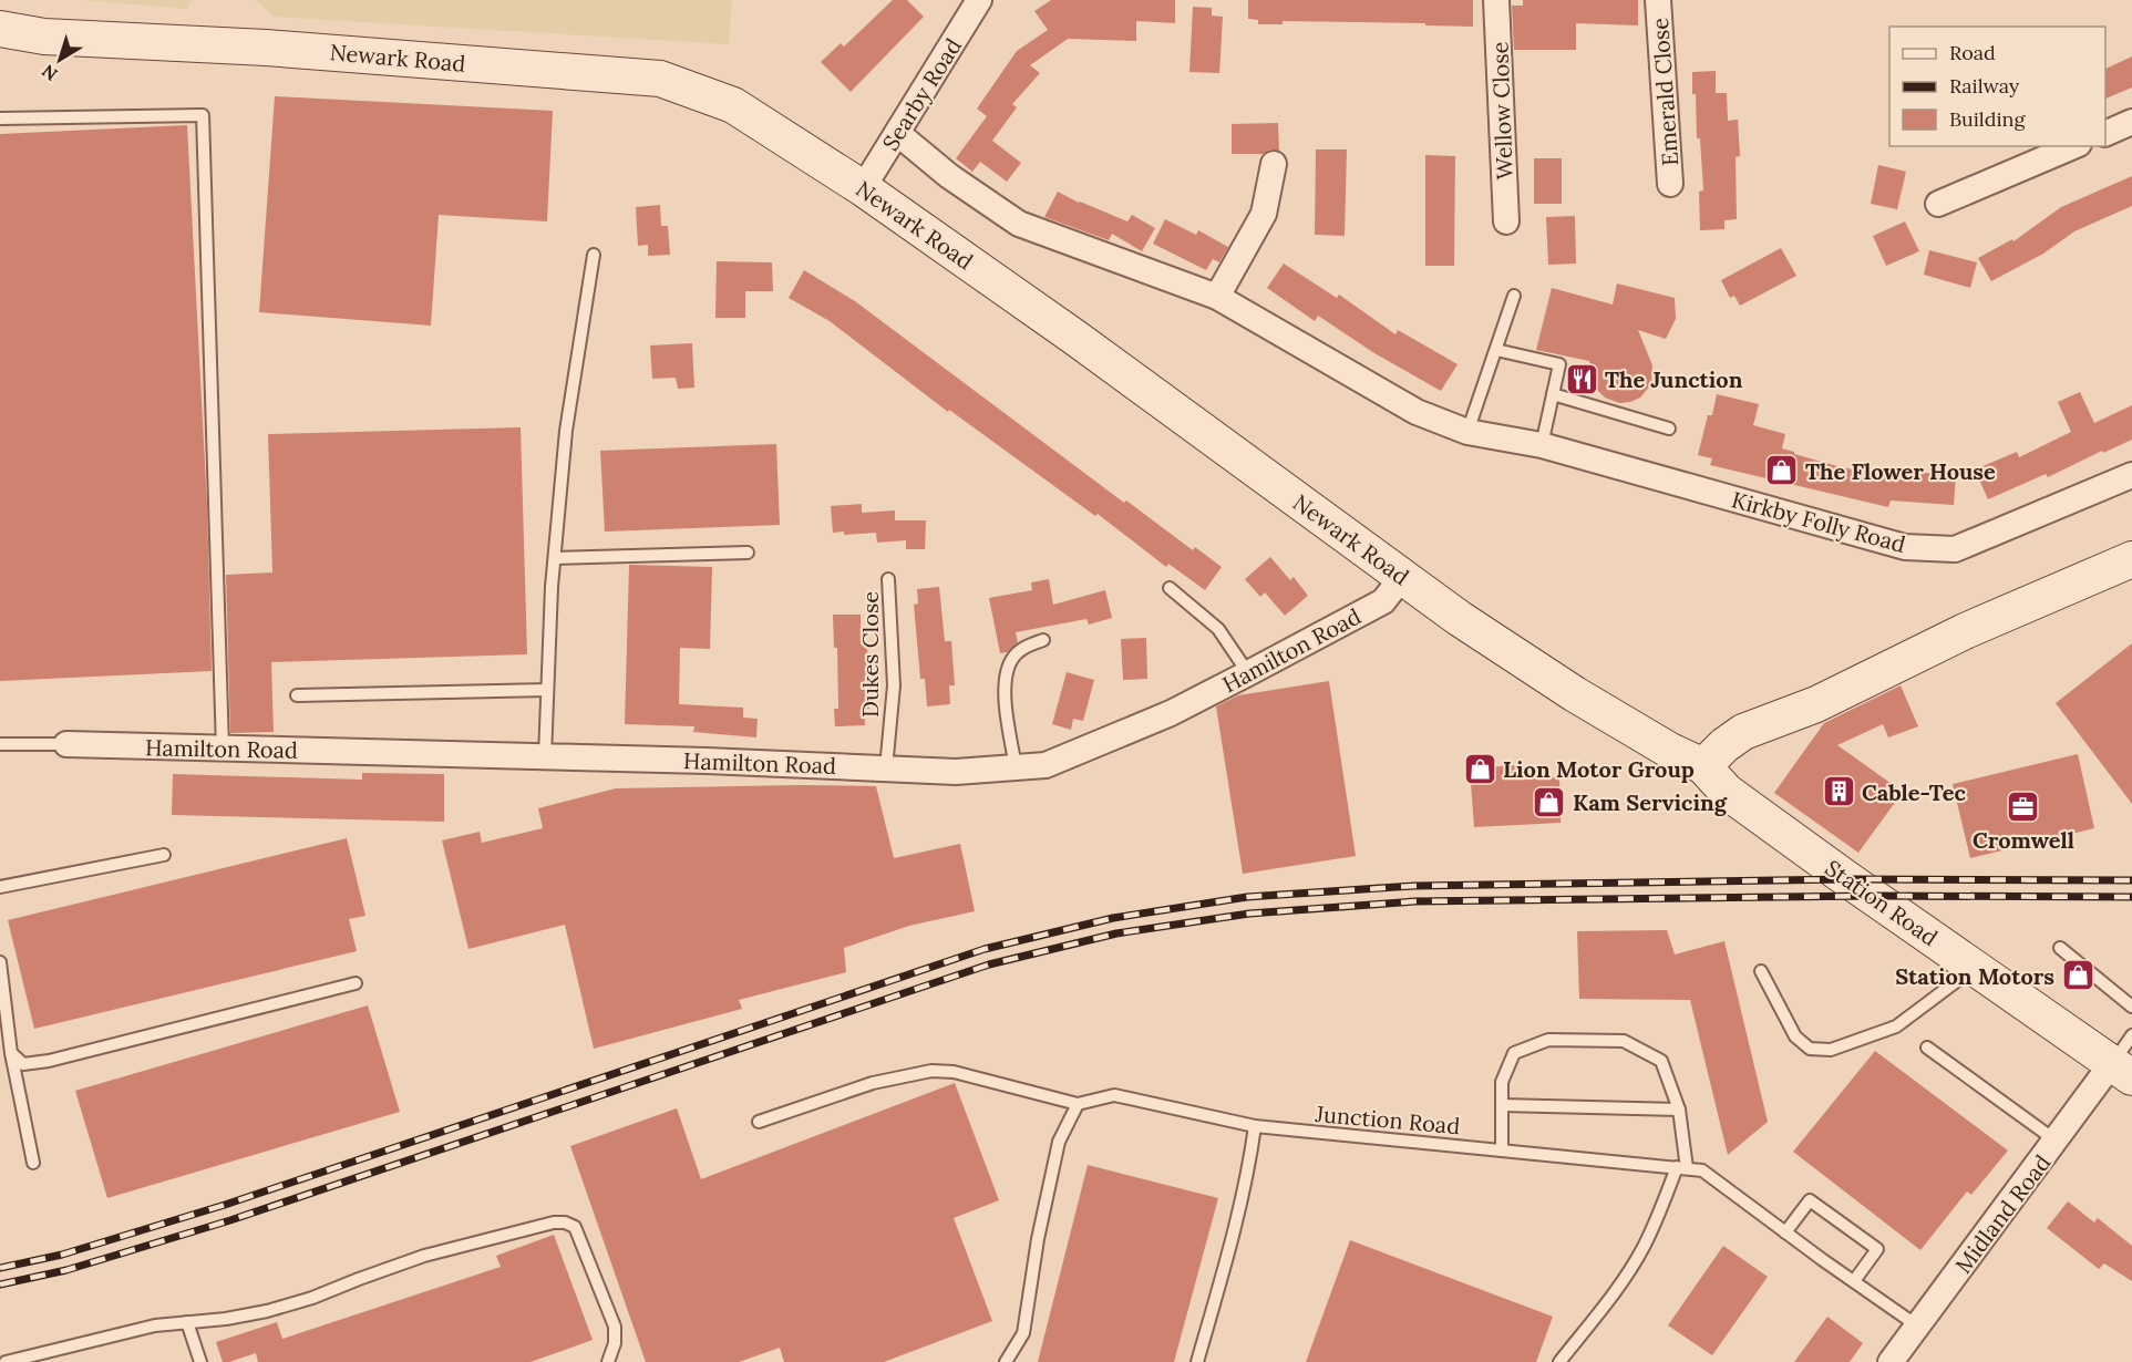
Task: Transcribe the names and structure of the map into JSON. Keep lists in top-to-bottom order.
{
  "streets": {
    "main road": ["Newark Road", "Station Road"],
    "street": [
      "Emerald Close",
      "Searby Road",
      "Wellow Close",
      "Kirkby Folly Road",
      "Hamilton Road",
      "Midland Road"
    ],
    "lane": ["Dukes Close", "Junction Road"]
  },
  "crossings": [
    ["Newark Road", "Searby Road"],
    ["Newark Road", "Hamilton Road"],
    ["Newark Road", "Station Road"],
    ["Hamilton Road", "Dukes Close"],
    ["Station Road", "Midland Road"],
    ["Junction Road", "Midland Road"]
  ],
  "places": {
    "restaurant": ["The Junction"],
    "shop": [
      "The Flower House",
      "Lion Motor Group",
      "Kam Servicing",
      "Station Motors"
    ],
    "building": ["Cable-Tec"],
    "office": ["Cromwell"]
  },
  "legend": ["Road", "Railway", "Building"],
  "north": "bottom left"
}
